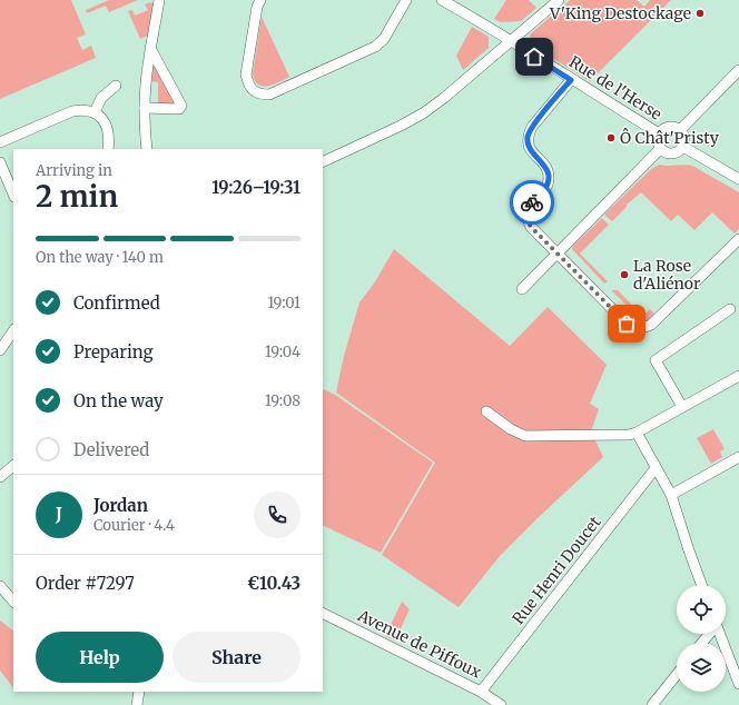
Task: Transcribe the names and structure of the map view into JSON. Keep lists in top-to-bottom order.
{
  "streets": {
    "street": ["Rue de l'Herse", "Rue Henri Doucet", "Avenue de Piffoux"]
  },
  "crossings": [
    ["Rue Henri Doucet", "Avenue de Piffoux"]
  ],
  "places": ["V'King Destockage", "Ô Chât'Pristy", "La Rose d'Aliénor"],
  "page": {
    "heading": ["2 min", "Arriving in", "19:26–19:31"],
    "panel": [
      "Jordan",
      "Courier · 4.4",
      "Order #7297",
      "€10.43"
    ],
    "bar": "On the way · 140 m",
    "list": [
      ["Confirmed", "19:01"],
      ["Preparing", "19:04"],
      ["On the way", "19:08"],
      "Delivered"
    ],
    "round": "J",
    "buttons": ["Help", "Share"]
  }
}
